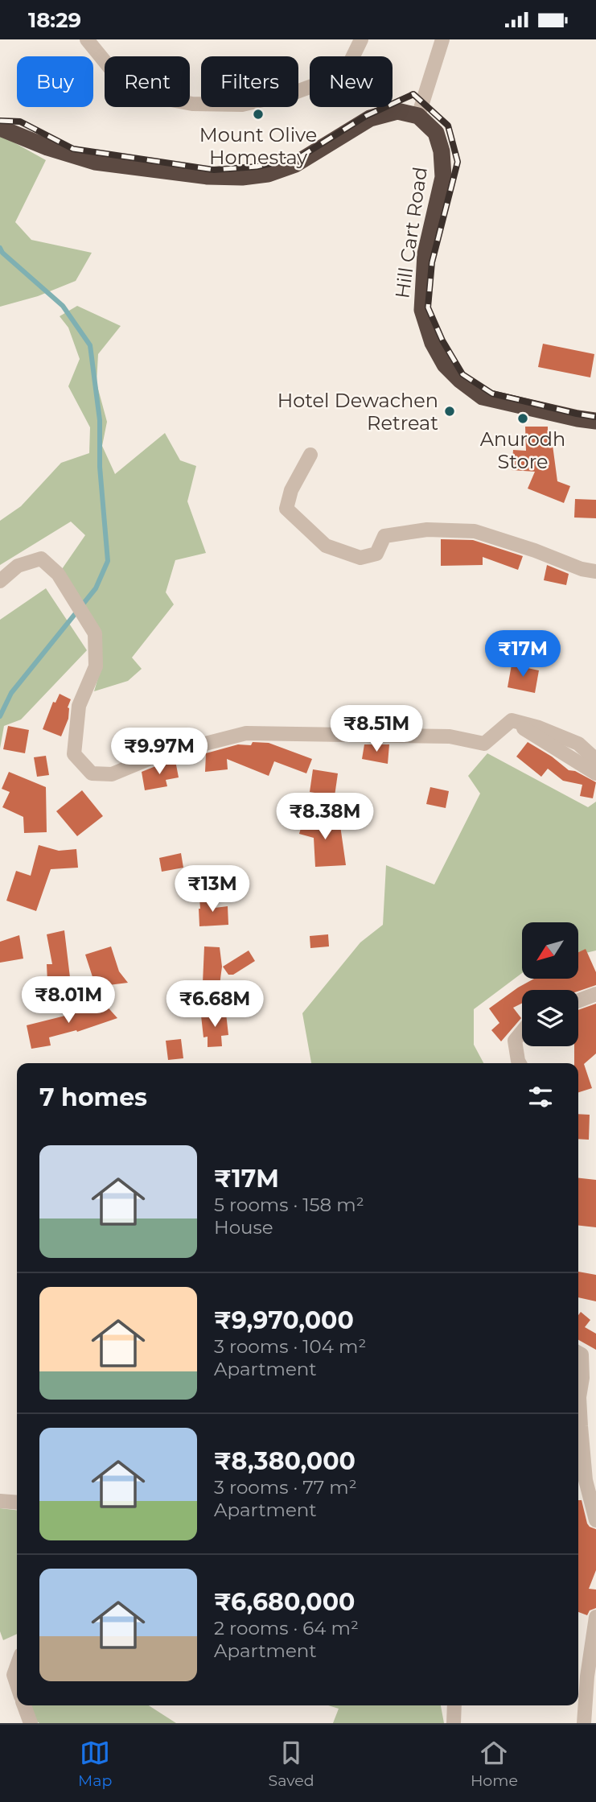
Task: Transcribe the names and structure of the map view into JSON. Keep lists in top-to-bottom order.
{
  "streets": {
    "highway": ["Hill Cart Road"]
  },
  "places": ["Mount Olive Homestay", "Hotel Dewachen Retreat", "Anurodh Store"],
  "north": "bottom left",
  "page": {
    "status": "18:29",
    "chip": [
      "Buy",
      "Rent",
      "Filters",
      "New"
    ],
    "price": [
      "₹17M",
      "₹8.51M",
      "₹9.97M",
      "₹8.38M",
      "₹13M",
      "₹8.01M",
      "₹6.68M"
    ],
    "heading": "7 homes",
    "list": [
      {
        "name": "₹17M",
        "note": "5 rooms · 158 m² · House"
      },
      {
        "name": "₹9,970,000",
        "note": "3 rooms · 104 m² · Apartment"
      },
      {
        "name": "₹8,380,000",
        "note": "3 rooms · 77 m² · Apartment"
      },
      {
        "name": "₹6,680,000",
        "note": "2 rooms · 64 m² · Apartment"
      }
    ],
    "tabs": ["Map", "Saved", "Home"]
  }
}
